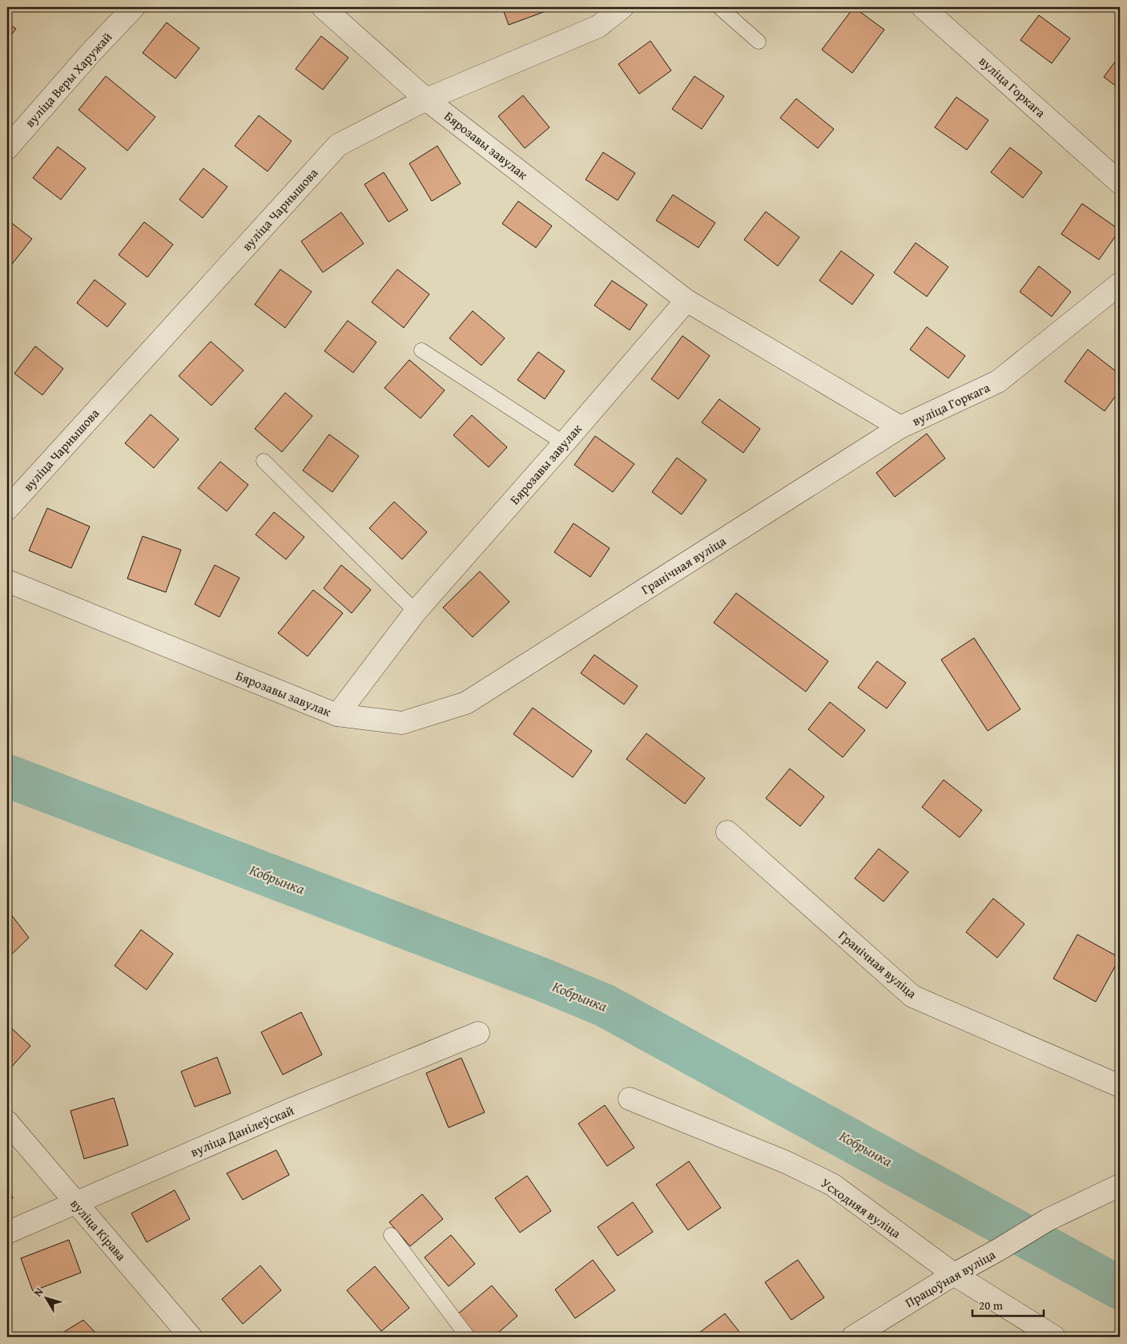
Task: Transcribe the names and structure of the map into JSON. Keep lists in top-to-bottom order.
{
  "streets": {
    "street": [
      "вуліца Веры Харужай",
      "вуліца Горкага",
      "Бярозавы завулак",
      "вуліца Чарнышова",
      "Гранічная вуліца",
      "вуліца Данілеўскай",
      "Усходняя вуліца",
      "вуліца Кірава",
      "Працоўная вуліца"
    ]
  },
  "crossings": [
    ["вуліца Горкага", "Бярозавы завулак"],
    ["вуліца Горкага", "Гранічная вуліца"],
    ["Бярозавы завулак", "вуліца Чарнышова"],
    ["Бярозавы завулак", "Гранічная вуліца"],
    ["вуліца Данілеўскай", "вуліца Кірава"],
    ["Усходняя вуліца", "Працоўная вуліца"]
  ],
  "water": ["Кобрынка"],
  "scale_bar": "20 m",
  "north": "top left"
}
